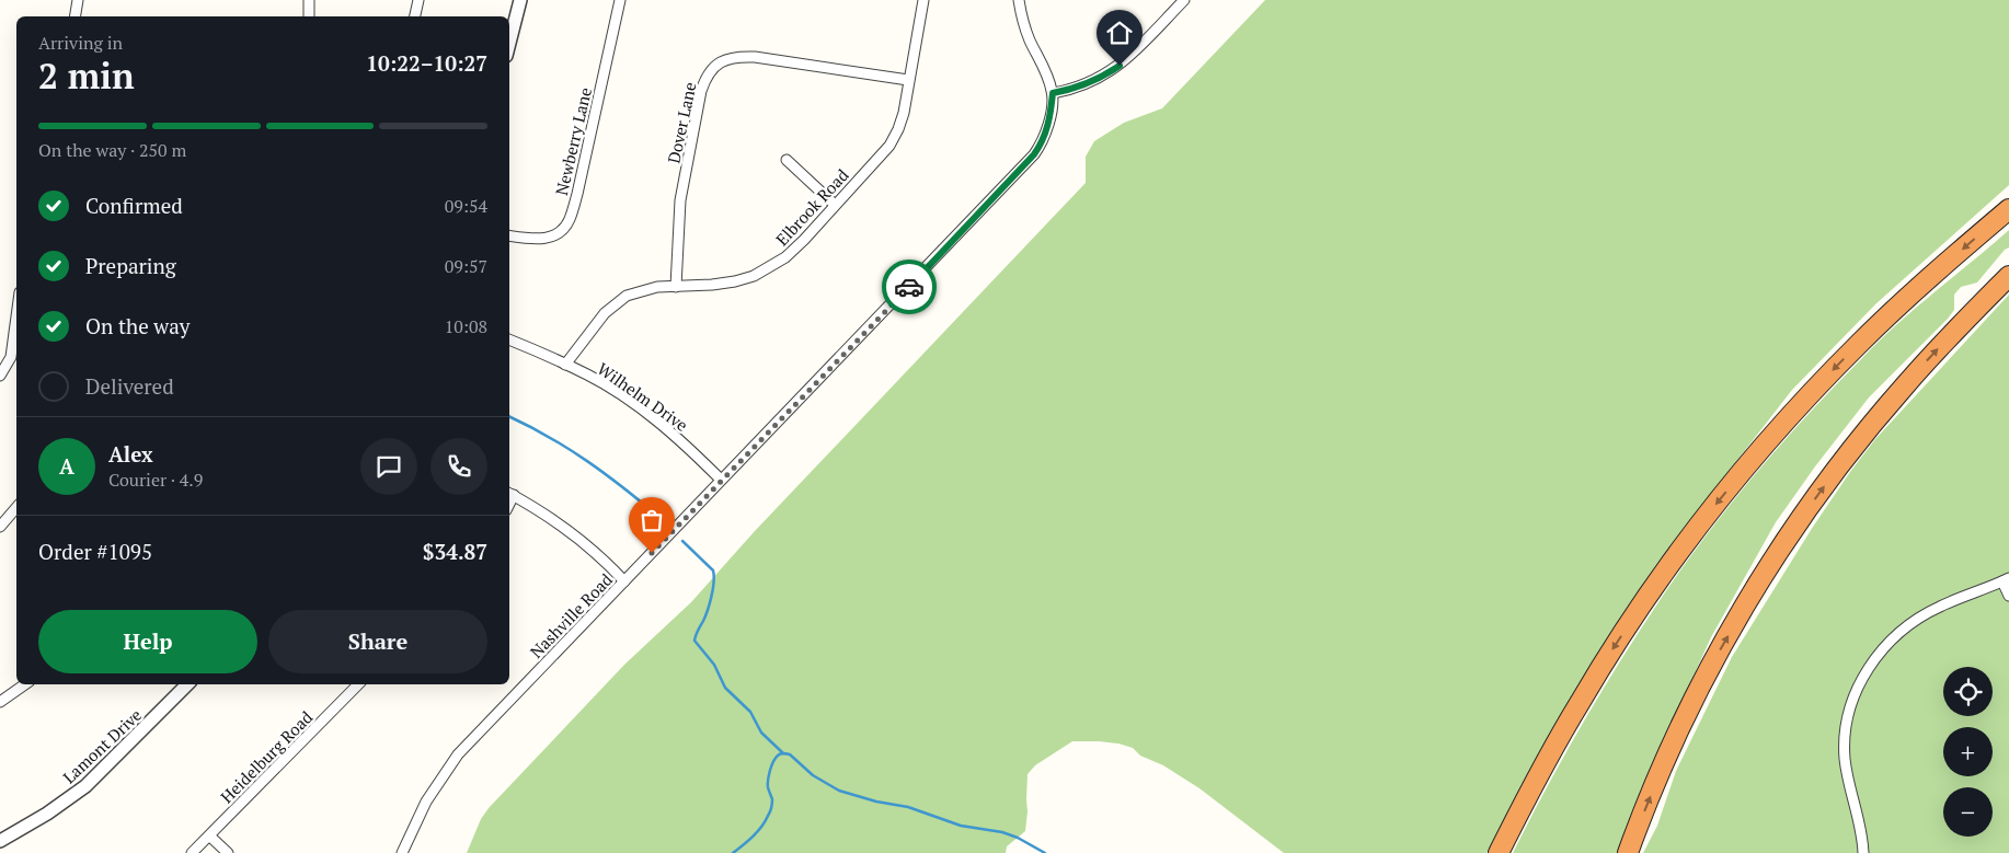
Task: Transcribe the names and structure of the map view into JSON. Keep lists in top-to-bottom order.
{
  "streets": {
    "street": [
      "Dover Lane",
      "Newberry Lane",
      "Elbrook Road",
      "Wilhelm Drive",
      "Nashville Road",
      "Lamont Drive",
      "Heidelburg Road"
    ]
  },
  "crossings": [
    ["Dover Lane", "Elbrook Road"],
    ["Elbrook Road", "Wilhelm Drive"],
    ["Wilhelm Drive", "Nashville Road"]
  ],
  "page": {
    "heading": ["2 min", "Arriving in", "10:22–10:27"],
    "panel": [
      "Alex",
      "Courier · 4.9",
      "Order #1095",
      "$34.87"
    ],
    "bar": "On the way · 250 m",
    "list": [
      ["Confirmed", "09:54"],
      ["Preparing", "09:57"],
      ["On the way", "10:08"],
      "Delivered"
    ],
    "round": "A",
    "buttons": ["Help", "Share"],
    "map_buttons": ["+", "−"]
  }
}
